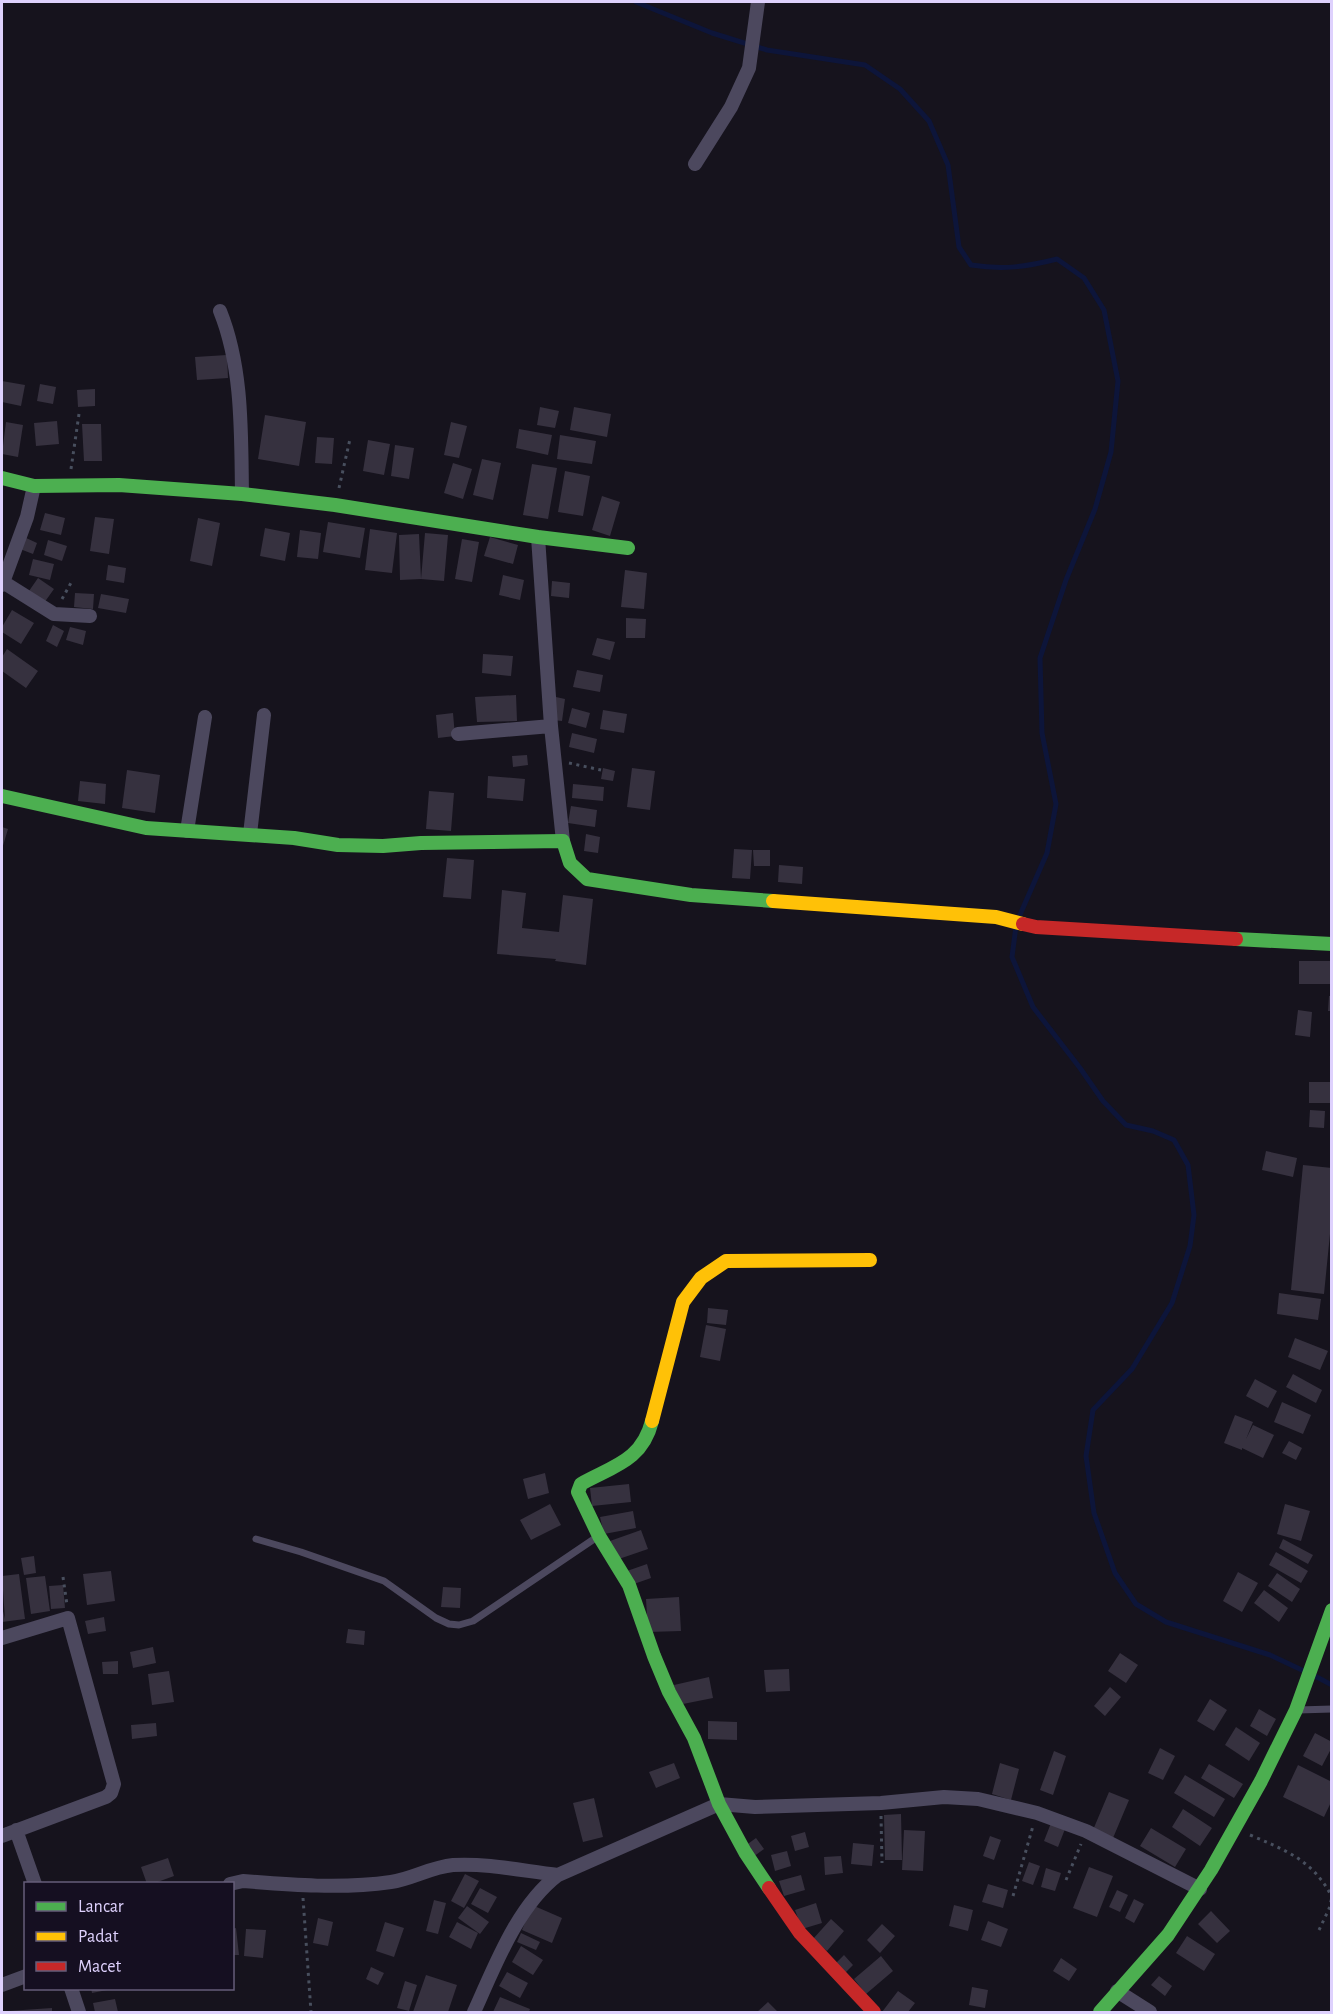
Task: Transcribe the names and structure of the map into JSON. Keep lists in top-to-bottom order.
{
  "legend": ["Lancar", "Padat", "Macet"]
}
